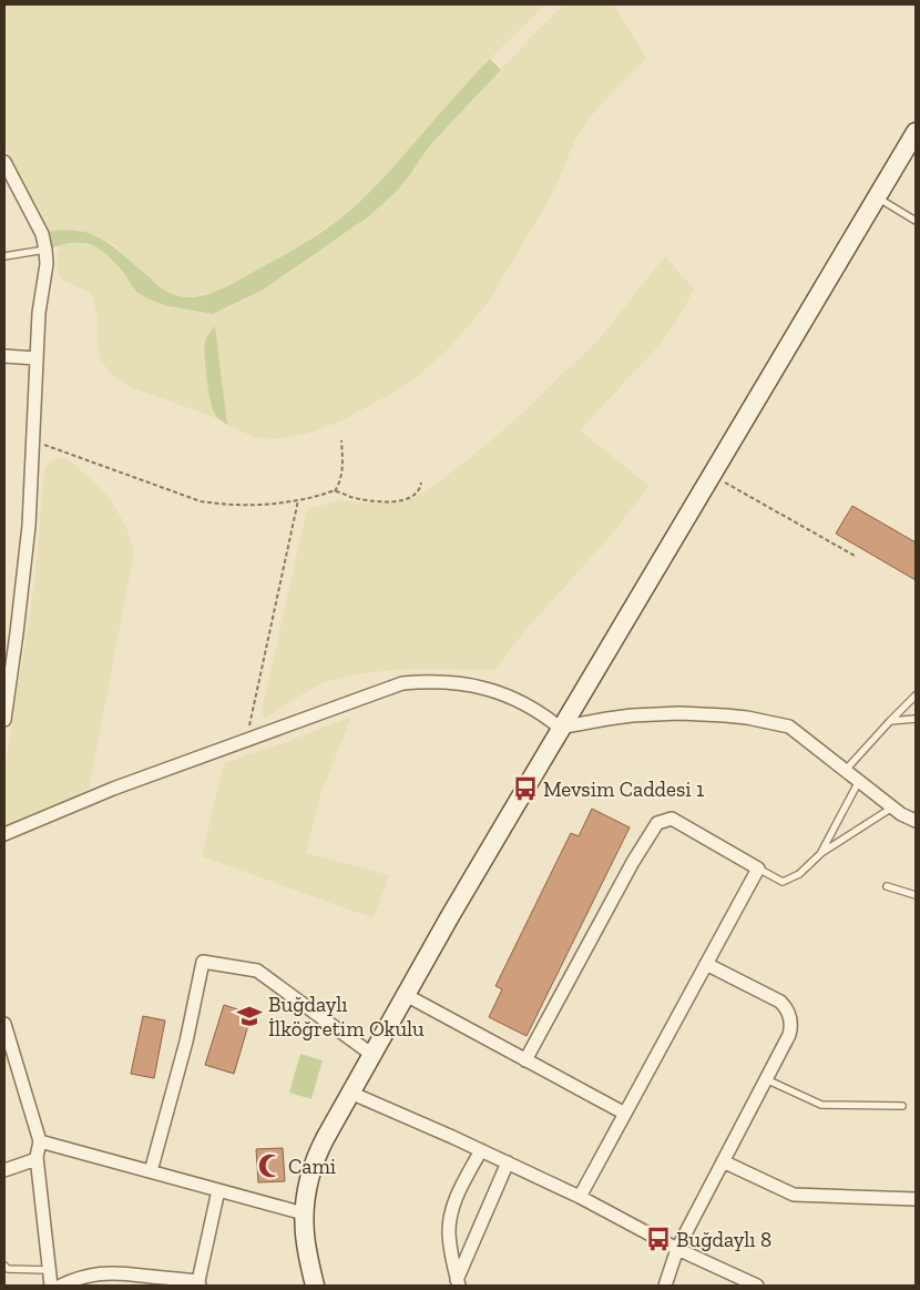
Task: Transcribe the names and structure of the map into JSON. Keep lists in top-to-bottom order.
{
  "places": {
    "bus stop": ["Mevsim Caddesi 1", "Buğdaylı 8"],
    "school or university": ["Buğdaylı İlköğretim Okulu"],
    "mosque": ["Cami"]
  }
}
